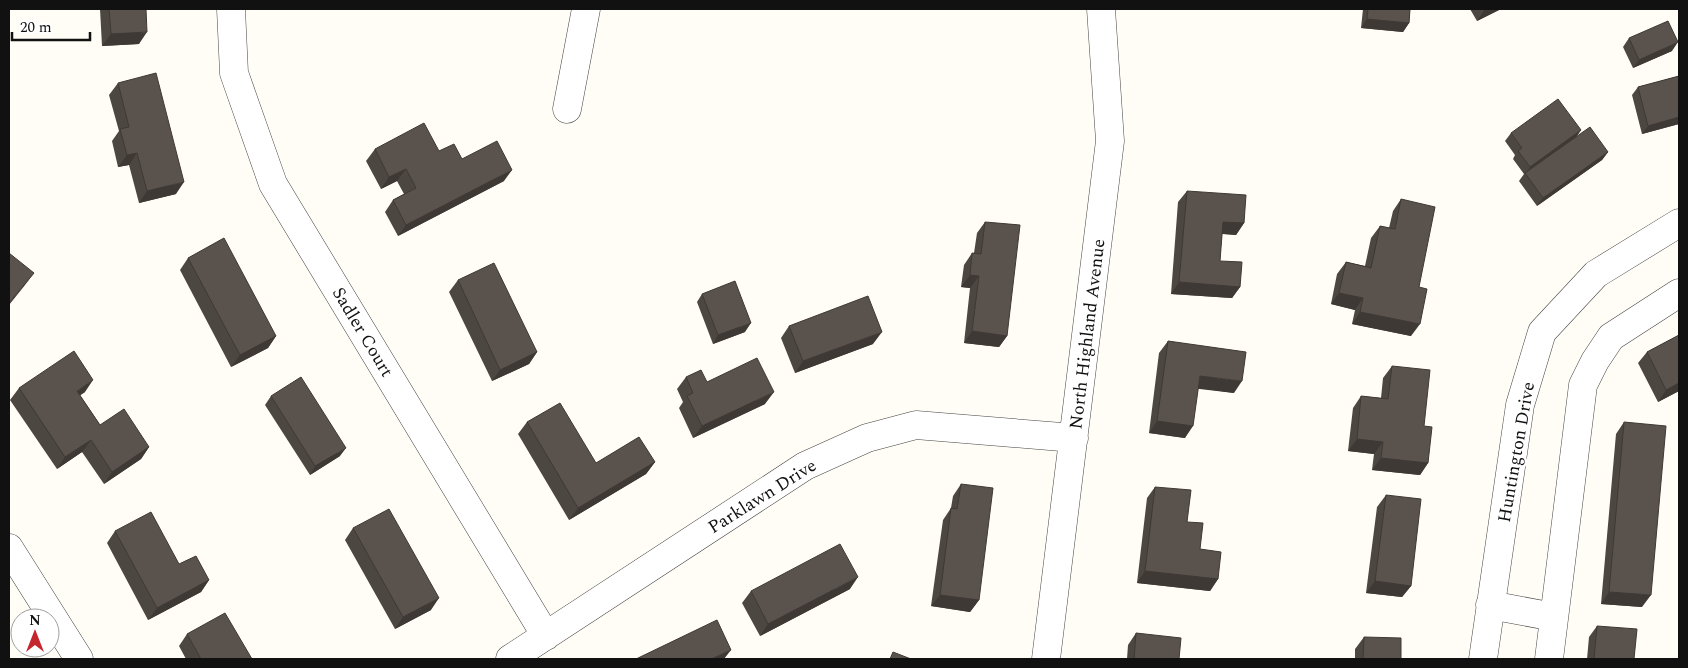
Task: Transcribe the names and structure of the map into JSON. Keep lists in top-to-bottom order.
{
  "streets": {
    "street": [
      "Sadler Court",
      "North Highland Avenue",
      "Huntington Drive",
      "Parklawn Drive"
    ]
  },
  "crossings": [
    ["Sadler Court", "Parklawn Drive"],
    ["North Highland Avenue", "Parklawn Drive"]
  ],
  "scale_bar": "20 m",
  "north": "top"
}
